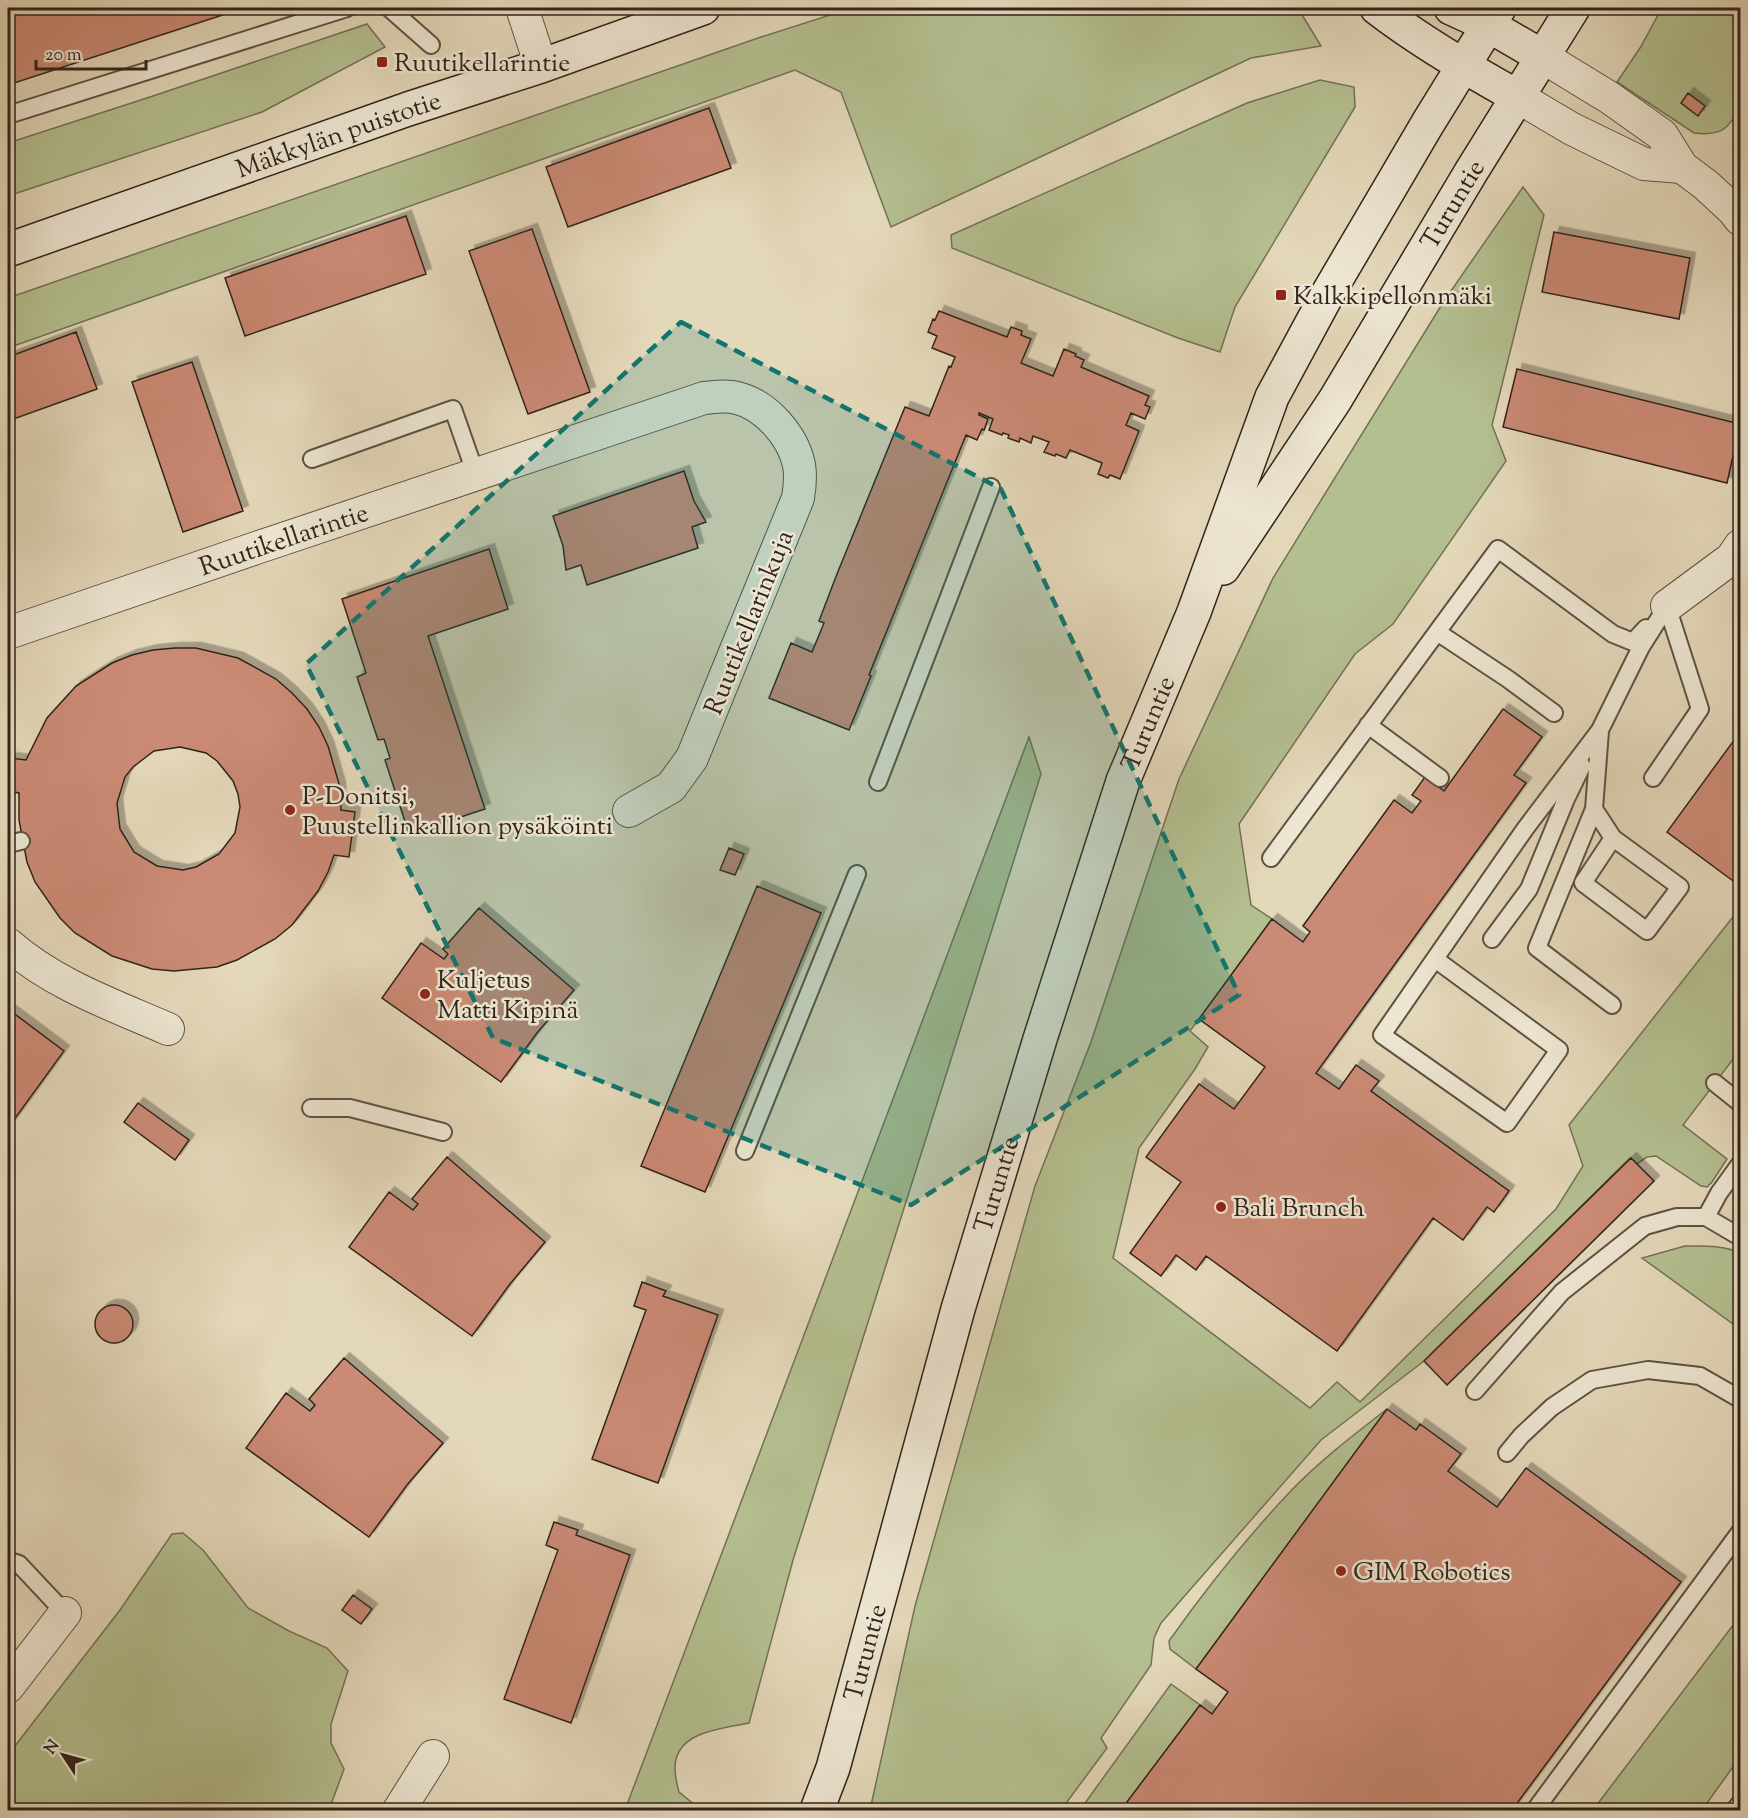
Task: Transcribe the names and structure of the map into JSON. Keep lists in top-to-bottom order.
{
  "streets": {
    "main road": ["Mäkkylän puistotie", "Turuntie"],
    "street": ["Ruutikellarintie", "Ruutikellarinkuja"]
  },
  "crossings": [
    ["Ruutikellarintie", "Ruutikellarinkuja"]
  ],
  "places": {
    "transit": ["Ruutikellarintie", "Kalkkipellonmäki"],
    "other": [
      "P-Donitsi, Puustellinkallion pysäköinti",
      "Kuljetus Matti Kipinä",
      "Bali Brunch",
      "GIM Robotics"
    ]
  },
  "scale_bar": "20 m",
  "north": "top left"
}
